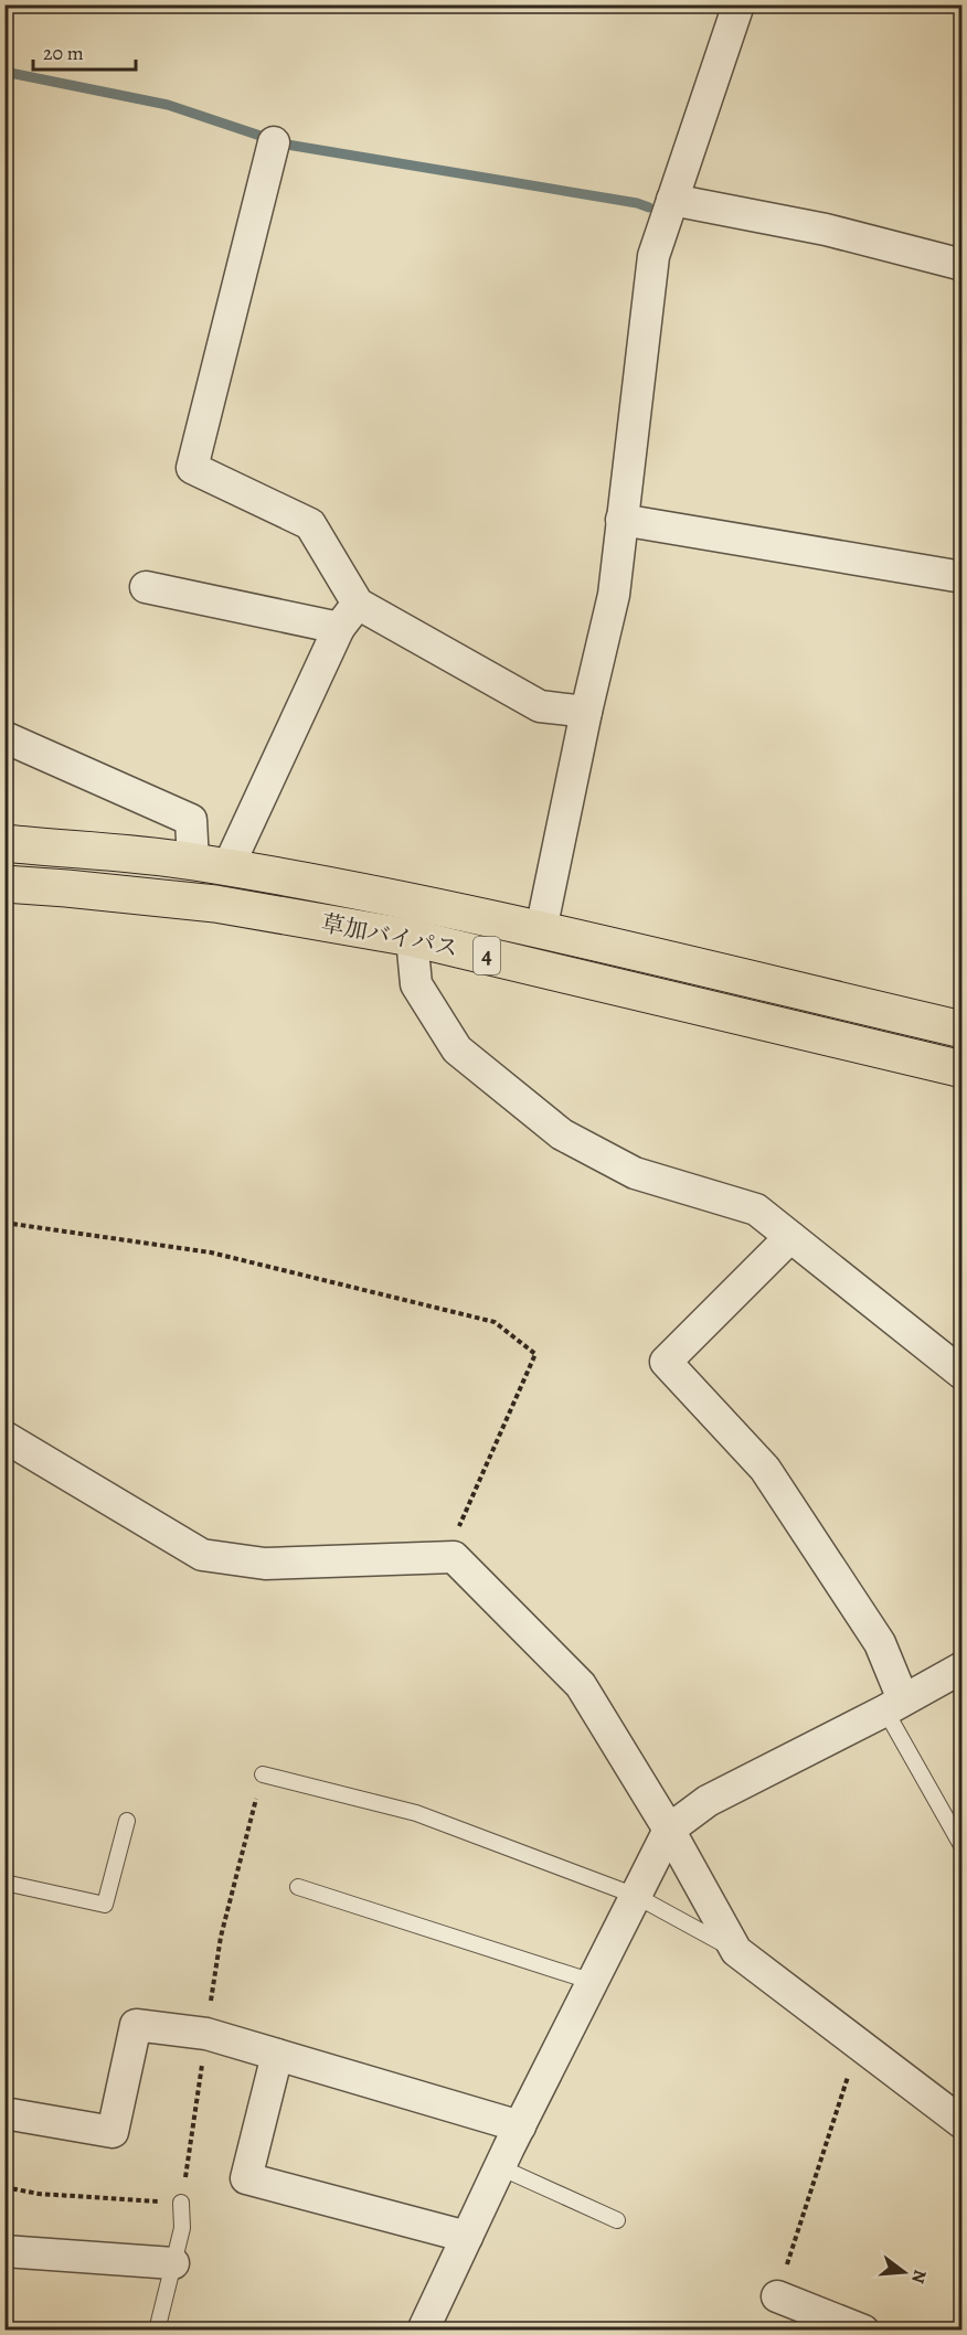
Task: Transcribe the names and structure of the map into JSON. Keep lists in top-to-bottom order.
{
  "streets": {
    "highway": ["草加バイパス", "4"]
  },
  "scale_bar": "20 m",
  "north": "right"
}
